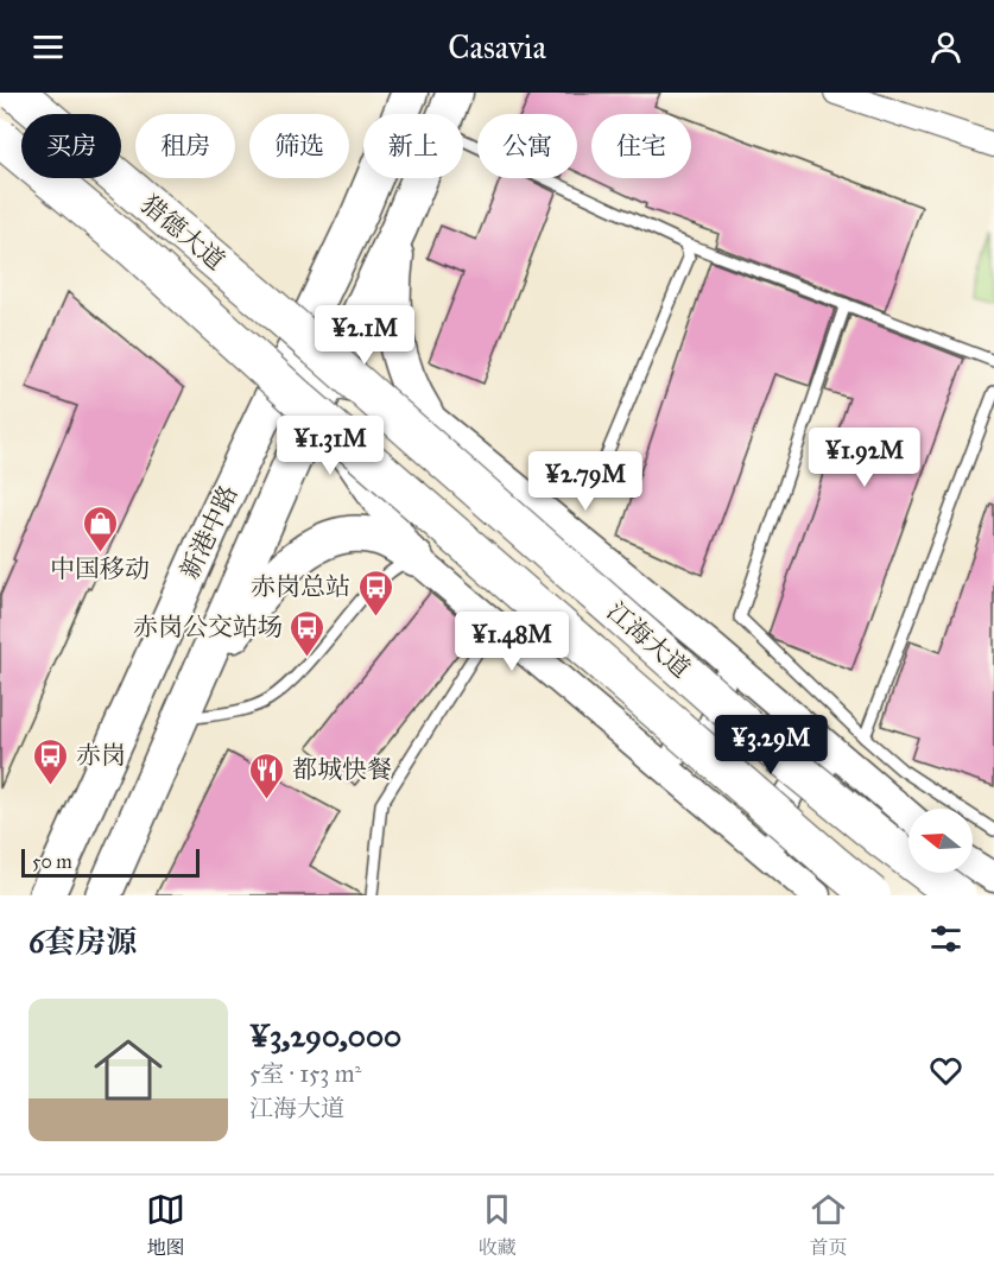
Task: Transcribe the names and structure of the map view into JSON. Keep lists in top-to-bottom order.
{
  "streets": {
    "highway": ["猎德大道", "江海大道"],
    "main road": ["新港中路"]
  },
  "crossings": [
    ["猎德大道", "新港中路"],
    ["猎德大道", "江海大道"],
    ["新港中路", "江海大道"]
  ],
  "places": {
    "shop": ["中国移动"],
    "bus stop": ["赤岗总站", "赤岗公交站场", "赤岗"],
    "restaurant": ["都城快餐"]
  },
  "scale_bar": "50 m",
  "north": "left",
  "page": {
    "header": "Casavia",
    "chip": [
      "买房",
      "租房",
      "筛选",
      "新上",
      "公寓",
      "住宅"
    ],
    "price": [
      "¥2.1M",
      "¥1.31M",
      "¥1.92M",
      "¥2.79M",
      "¥1.48M",
      "¥3.29M"
    ],
    "scale": "50 m",
    "heading": "6套房源",
    "list": [
      {
        "name": "¥3,290,000",
        "note": "5室 · 153 m² · 江海大道"
      }
    ],
    "tabs": ["地图", "收藏", "首页"]
  }
}
